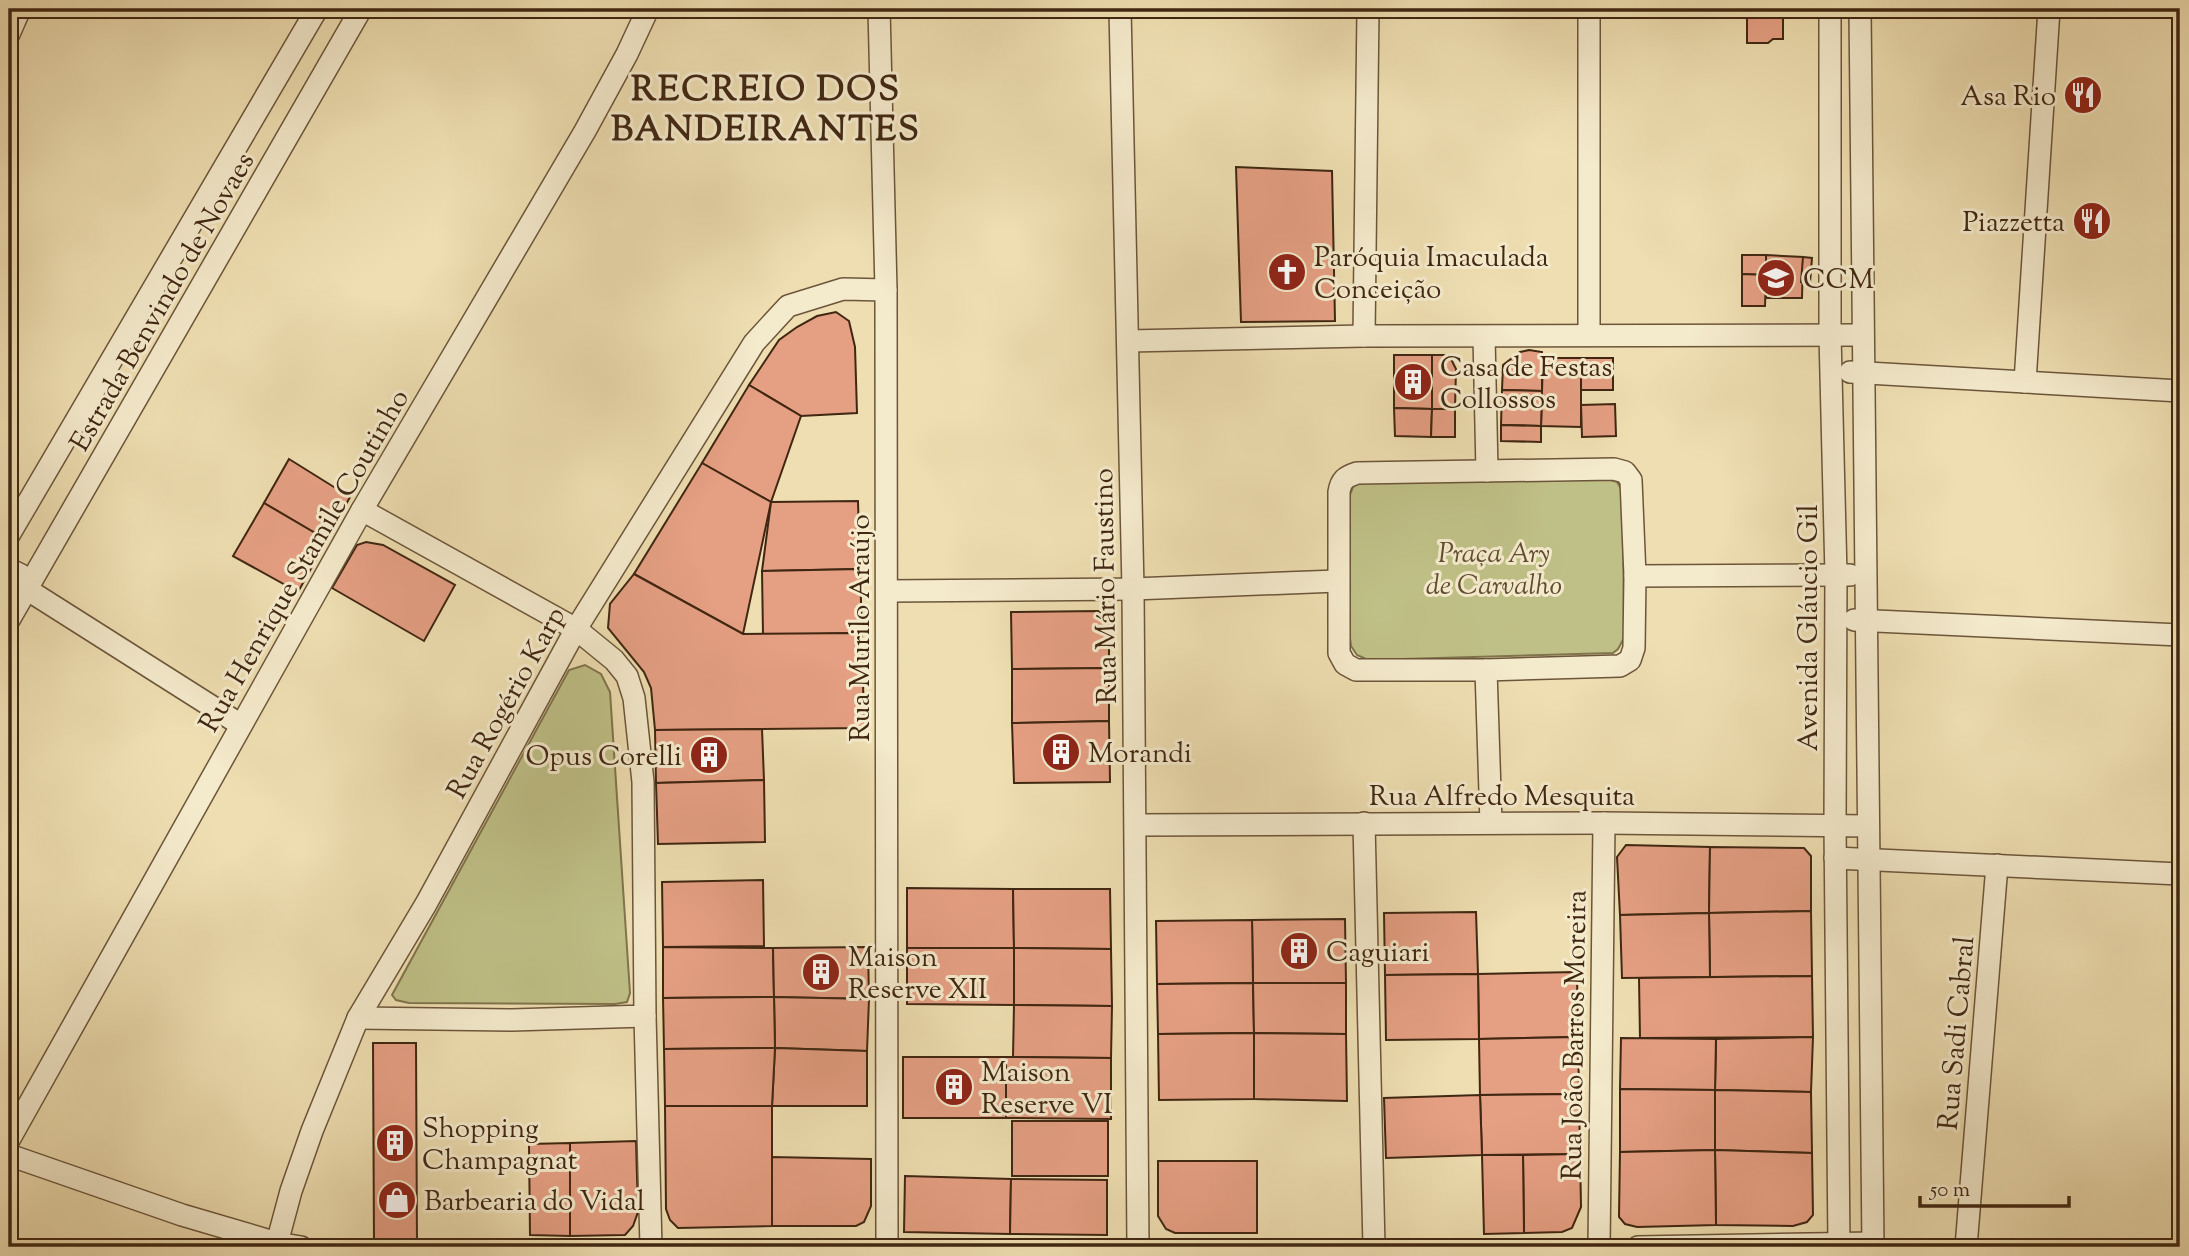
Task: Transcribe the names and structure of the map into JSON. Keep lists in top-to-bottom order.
{
  "streets": {
    "street": [
      "Estrada Benvindo de Novaes",
      "Rua Henrique Stamile Coutinho",
      "Rua Mário Faustino",
      "Rua Murilo Araújo",
      "Avenida Gláucio Gil",
      "Rua Rogério Karp",
      "Rua Alfredo Mesquita",
      "Rua Sadi Cabral",
      "Rua João Barros Moreira"
    ]
  },
  "crossings": [
    ["Rua Mário Faustino", "Rua Alfredo Mesquita"],
    ["Rua Murilo Araújo", "Rua Rogério Karp"],
    ["Avenida Gláucio Gil", "Rua Alfredo Mesquita"],
    ["Rua Alfredo Mesquita", "Rua João Barros Moreira"]
  ],
  "districts": ["RECREIO DOS BANDEIRANTES"],
  "parks": ["Praça Ary de Carvalho"],
  "places": {
    "restaurant": ["Asa Rio", "Piazzetta"],
    "church": ["Paróquia Imaculada Conceição"],
    "school or university": ["CCM"],
    "building": [
      "Casa de Festas Collossos",
      "Morandi",
      "Opus Corelli",
      "Caguiari",
      "Maison Reserve XII",
      "Maison Reserve VI",
      "Shopping Champagnat"
    ],
    "shop": ["Barbearia do Vidal"]
  },
  "scale_bar": "50 m"
}
